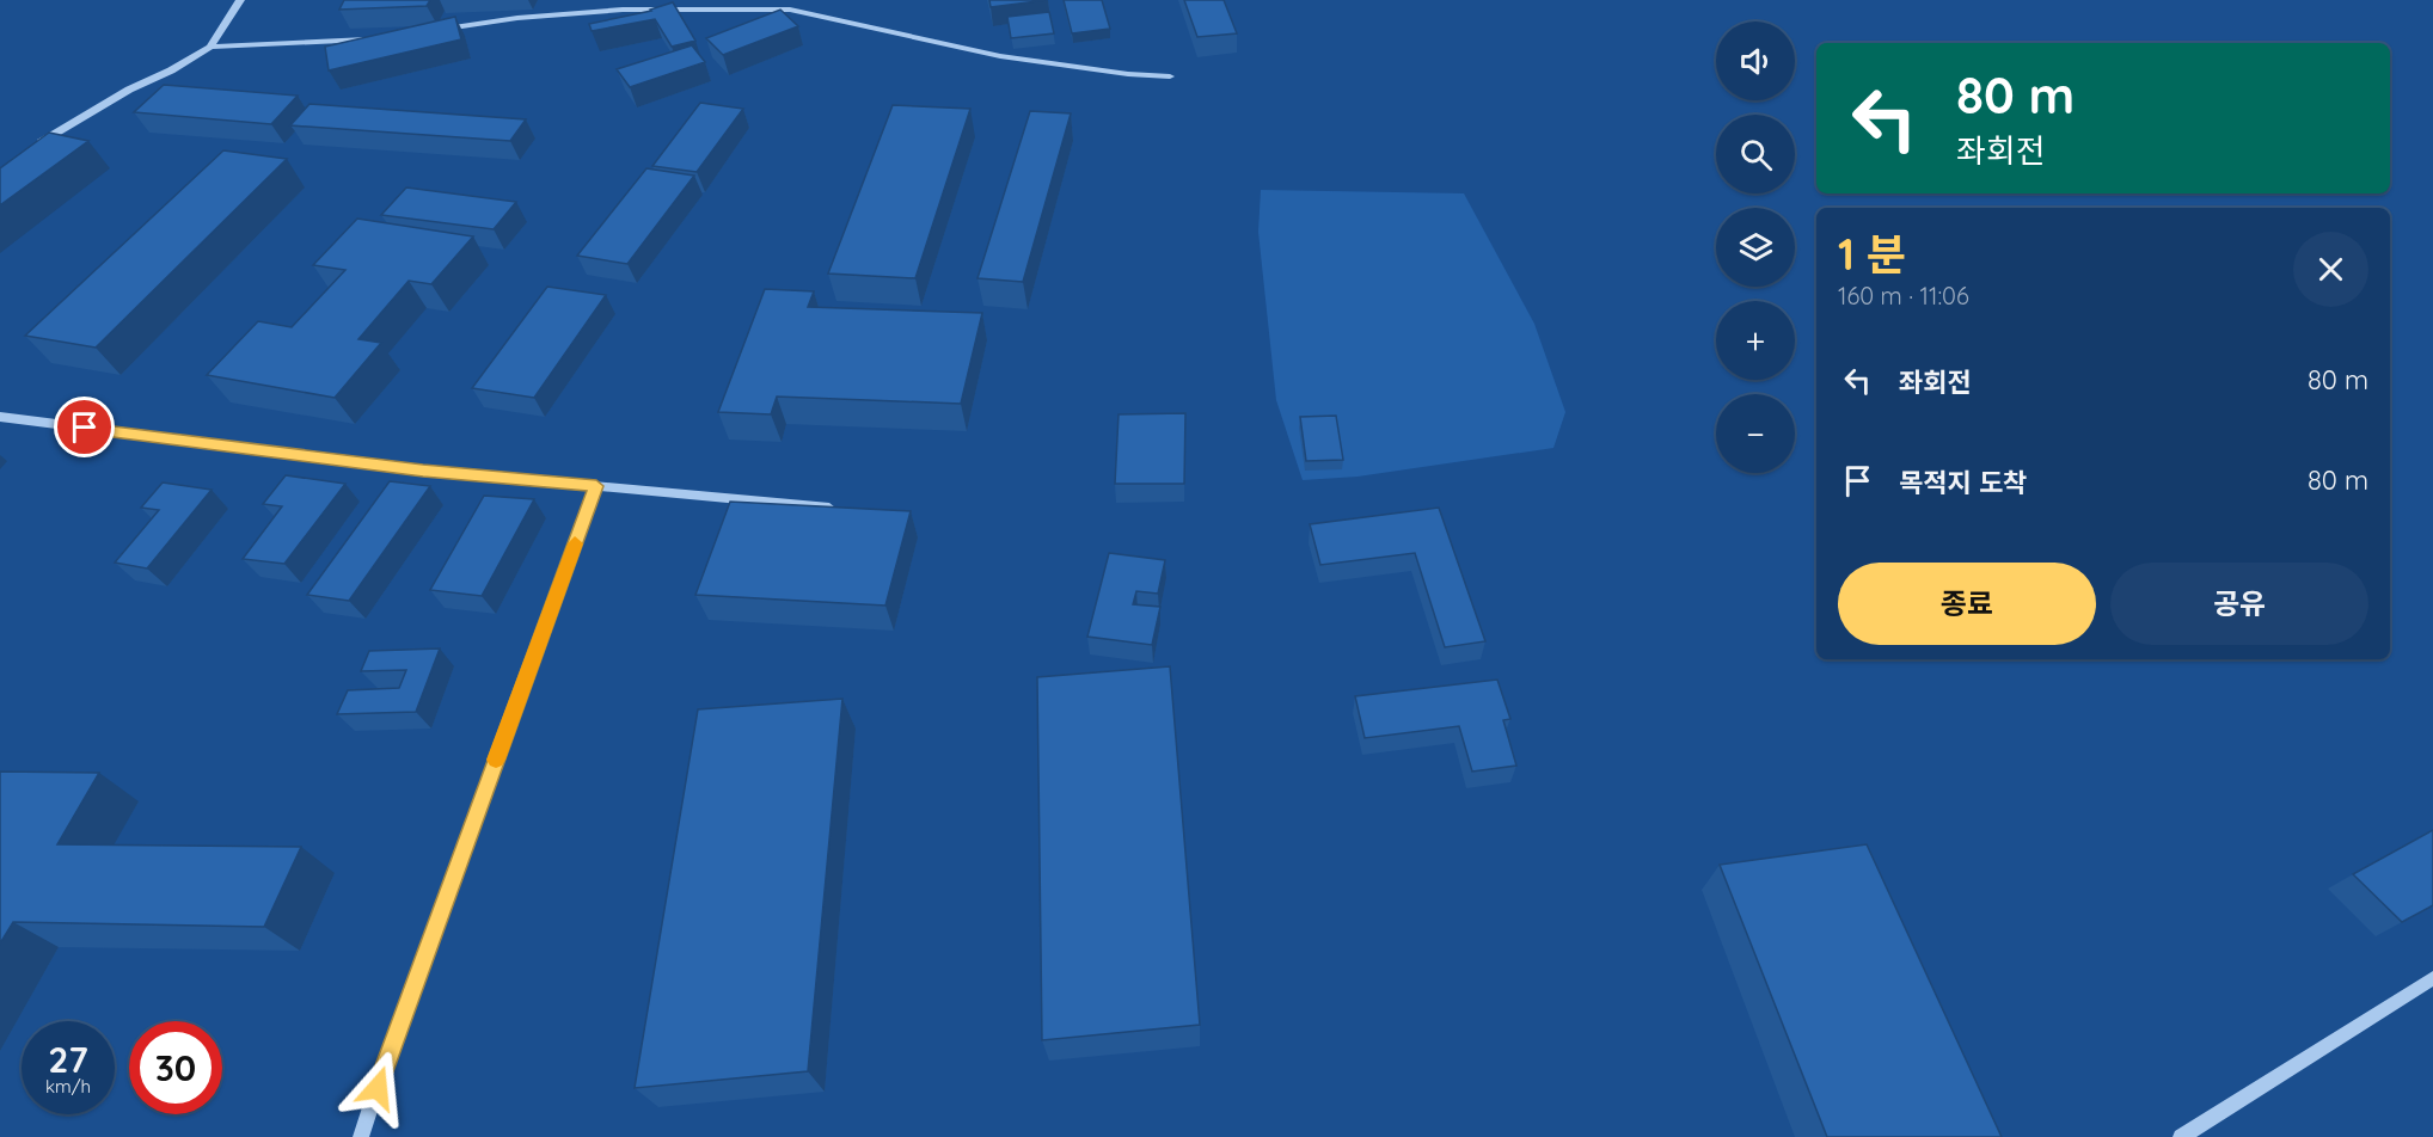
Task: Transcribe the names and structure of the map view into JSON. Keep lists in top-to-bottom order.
{
  "page": {
    "map_buttons": ["+", "−"],
    "turn": ["80 m", "좌회전"],
    "heading": ["1 분", "160 m · 11:06"],
    "list": [
      {
        "name": "좌회전",
        "value": "80 m"
      },
      {
        "name": "목적지 도착",
        "value": "80 m"
      }
    ],
    "buttons": ["종료", "공유"],
    "speed": "27 km/h",
    "limit": "30"
  }
}
